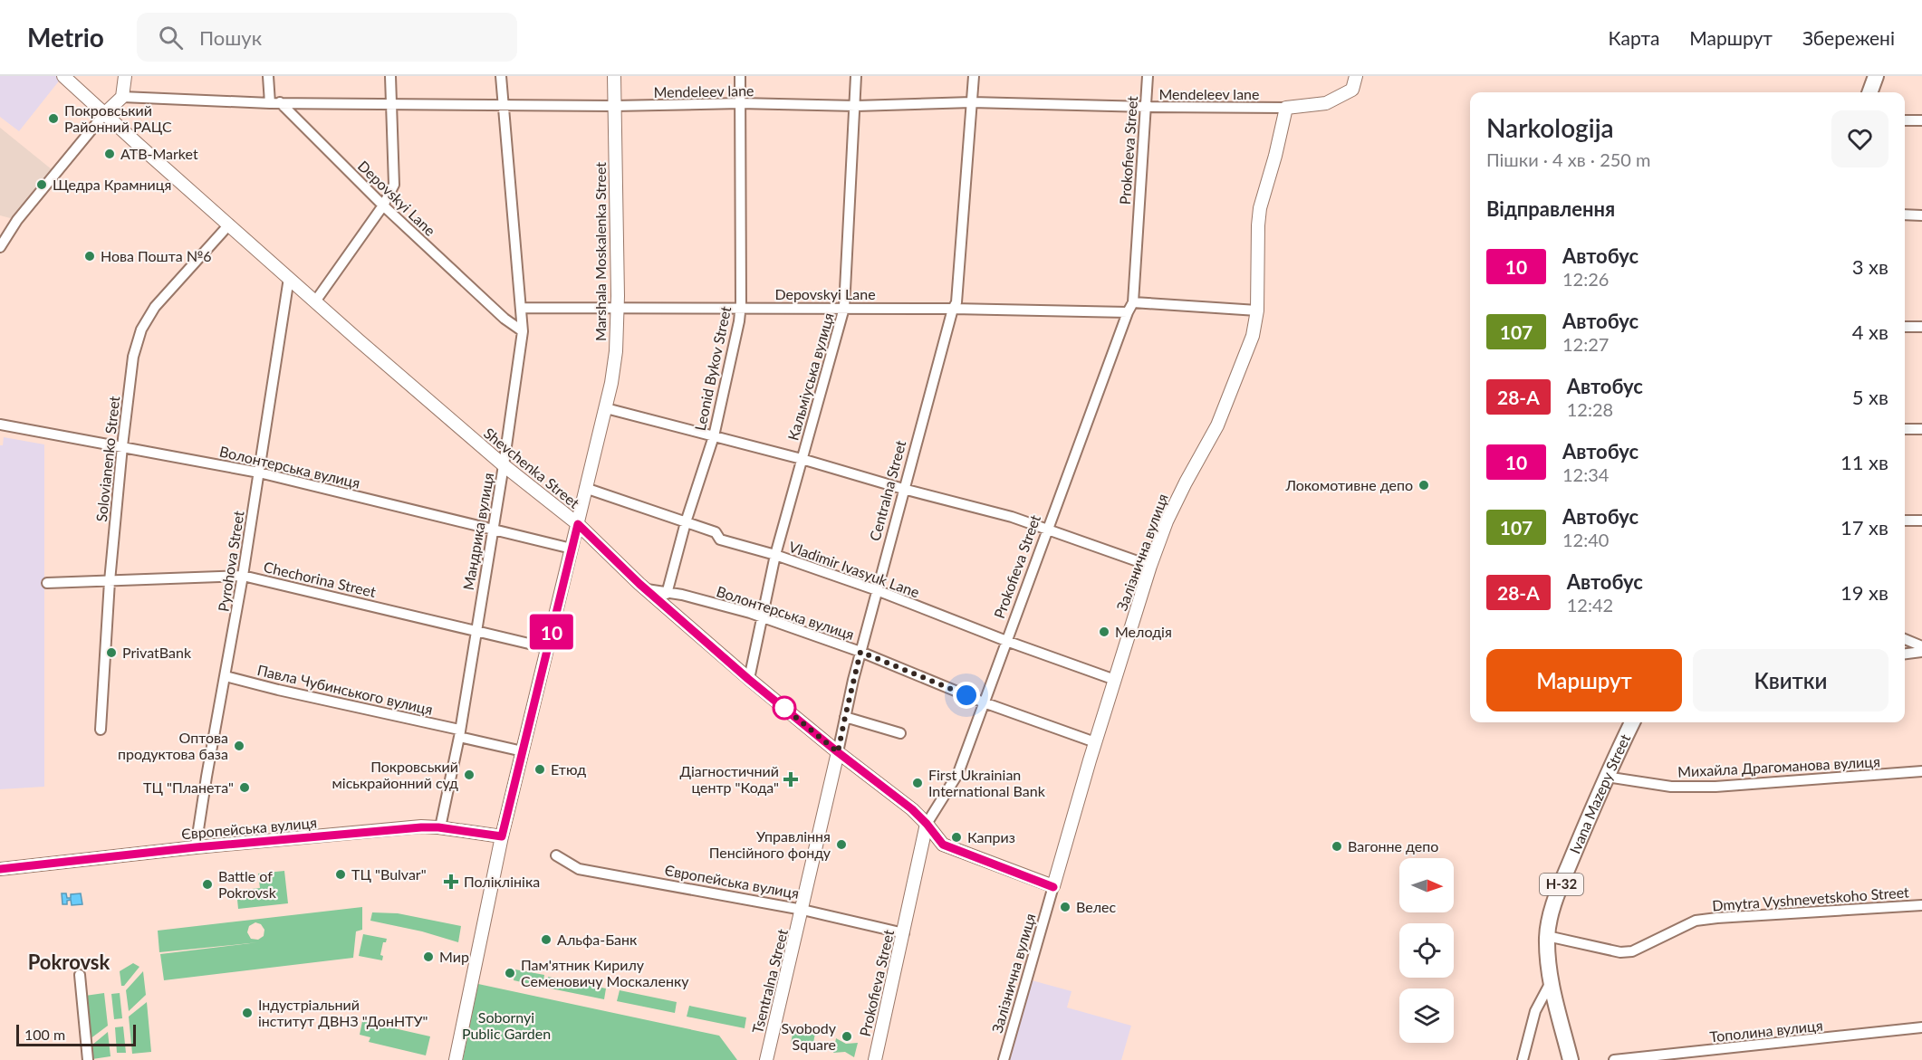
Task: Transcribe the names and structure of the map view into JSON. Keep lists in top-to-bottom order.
{
  "streets": {
    "main road": ["Ivana Mazepy Street", "Н-32"],
    "street": [
      "Mendeleev lane",
      "Prokofieva Street",
      "Depovskyi Lane",
      "Marshala Moskalenka Street",
      "Leonid Bykov Street",
      "Кальміуська вулиця",
      "Solovianenko Street",
      "Волонтерська вулиця",
      "Shevchenka Street",
      "Centralna Street",
      "Мандрика вулиця",
      "Залізнична вулиця",
      "Pyrohova Street",
      "Vladimir Ivasyuk Lane",
      "Chechorina Street",
      "Павла Чубинського вулиця",
      "Михайла Драгоманова вулиця",
      "Європейська вулиця",
      "Dmytra Vyshnevetskoho Street",
      "Tsentralna Street",
      "Тополина вулиця"
    ]
  },
  "crossings": [
    ["Mendeleev lane", "Prokofieva Street"],
    ["Mendeleev lane", "Depovskyi Lane"],
    ["Mendeleev lane", "Marshala Moskalenka Street"],
    ["Mendeleev lane", "Leonid Bykov Street"],
    ["Mendeleev lane", "Кальміуська вулиця"],
    ["Mendeleev lane", "Centralna Street"],
    ["Mendeleev lane", "Мандрика вулиця"],
    ["Mendeleev lane", "Залізнична вулиця"],
    ["Prokofieva Street", "Depovskyi Lane"],
    ["Prokofieva Street", "Волонтерська вулиця"],
    ["Prokofieva Street", "Shevchenka Street"],
    ["Prokofieva Street", "Vladimir Ivasyuk Lane"],
    ["Prokofieva Street", "Європейська вулиця"],
    ["Depovskyi Lane", "Marshala Moskalenka Street"],
    ["Depovskyi Lane", "Leonid Bykov Street"],
    ["Depovskyi Lane", "Кальміуська вулиця"],
    ["Depovskyi Lane", "Centralna Street"],
    ["Depovskyi Lane", "Мандрика вулиця"],
    ["Marshala Moskalenka Street", "Волонтерська вулиця"],
    ["Marshala Moskalenka Street", "Shevchenka Street"],
    ["Marshala Moskalenka Street", "Vladimir Ivasyuk Lane"],
    ["Marshala Moskalenka Street", "Chechorina Street"],
    ["Marshala Moskalenka Street", "Павла Чубинського вулиця"],
    ["Marshala Moskalenka Street", "Європейська вулиця"],
    ["Leonid Bykov Street", "Волонтерська вулиця"],
    ["Leonid Bykov Street", "Vladimir Ivasyuk Lane"],
    ["Кальміуська вулиця", "Волонтерська вулиця"],
    ["Кальміуська вулиця", "Shevchenka Street"],
    ["Кальміуська вулиця", "Vladimir Ivasyuk Lane"],
    ["Solovianenko Street", "Волонтерська вулиця"],
    ["Solovianenko Street", "Shevchenka Street"],
    ["Solovianenko Street", "Chechorina Street"],
    ["Волонтерська вулиця", "Shevchenka Street"],
    ["Волонтерська вулиця", "Centralna Street"],
    ["Волонтерська вулиця", "Мандрика вулиця"],
    ["Волонтерська вулиця", "Залізнична вулиця"],
    ["Волонтерська вулиця", "Pyrohova Street"],
    ["Shevchenka Street", "Centralna Street"],
    ["Shevchenka Street", "Мандрика вулиця"],
    ["Shevchenka Street", "Залізнична вулиця"],
    ["Shevchenka Street", "Pyrohova Street"],
    ["Centralna Street", "Vladimir Ivasyuk Lane"],
    ["Centralna Street", "Європейська вулиця"],
    ["Centralna Street", "Tsentralna Street"],
    ["Мандрика вулиця", "Chechorina Street"],
    ["Мандрика вулиця", "Павла Чубинського вулиця"],
    ["Мандрика вулиця", "Європейська вулиця"],
    ["Залізнична вулиця", "Vladimir Ivasyuk Lane"],
    ["Pyrohova Street", "Chechorina Street"],
    ["Pyrohova Street", "Павла Чубинського вулиця"],
    ["Pyrohova Street", "Європейська вулиця"],
    ["Михайла Драгоманова вулиця", "Ivana Mazepy Street"],
    ["Ivana Mazepy Street", "Dmytra Vyshnevetskoho Street"],
    ["Європейська вулиця", "Tsentralna Street"]
  ],
  "districts": ["Pokrovsk"],
  "parks": ["Sobornyi Public Garden"],
  "places": {
    "other": [
      "Покровський Районний РАЦС",
      "ATB-Market",
      "Щедра Крамниця",
      "Нова Пошта №6",
      "Локомотивне депо",
      "Мелодія",
      "PrivatBank",
      "Оптова продуктова база",
      "Етюд",
      "Покровський міськрайонний суд",
      "First Ukrainian International Bank",
      "ТЦ \"Планета\"",
      "Каприз",
      "Управління Пенсійного фонду",
      "Вагонне депо",
      "ТЦ \"Bulvar\"",
      "Battle of Pokrovsk",
      "Велес",
      "Альфа-Банк",
      "Мир",
      "Пам'ятник Кирилу Семеновичу Москаленку",
      "Індустріальний інститут ДВНЗ \"ДонНТУ\"",
      "Svobody Square"
    ],
    "health": ["Діагностичний центр \"Кода\"", "Поліклініка"]
  },
  "lines": ["bus line 10"],
  "scale_bar": "100 m",
  "north": "right",
  "page": {
    "header": "Metrio",
    "search": "Пошук",
    "nav": ["Карта", "Маршрут", "Збережені"],
    "on_map": "10",
    "heading": [
      ["Narkologija", "Пішки · 4 хв · 250 m"],
      "Відправлення"
    ],
    "list": [
      {
        "mark": "10",
        "name": "Автобус",
        "note": "12:26",
        "value": "3 хв"
      },
      {
        "mark": "107",
        "name": "Автобус",
        "note": "12:27",
        "value": "4 хв"
      },
      {
        "mark": "28-А",
        "name": "Автобус",
        "note": "12:28",
        "value": "5 хв"
      },
      {
        "mark": "10",
        "name": "Автобус",
        "note": "12:34",
        "value": "11 хв"
      },
      {
        "mark": "107",
        "name": "Автобус",
        "note": "12:40",
        "value": "17 хв"
      },
      {
        "mark": "28-А",
        "name": "Автобус",
        "note": "12:42",
        "value": "19 хв"
      }
    ],
    "buttons": ["Маршрут", "Квитки"],
    "scale": "100 m"
  }
}
